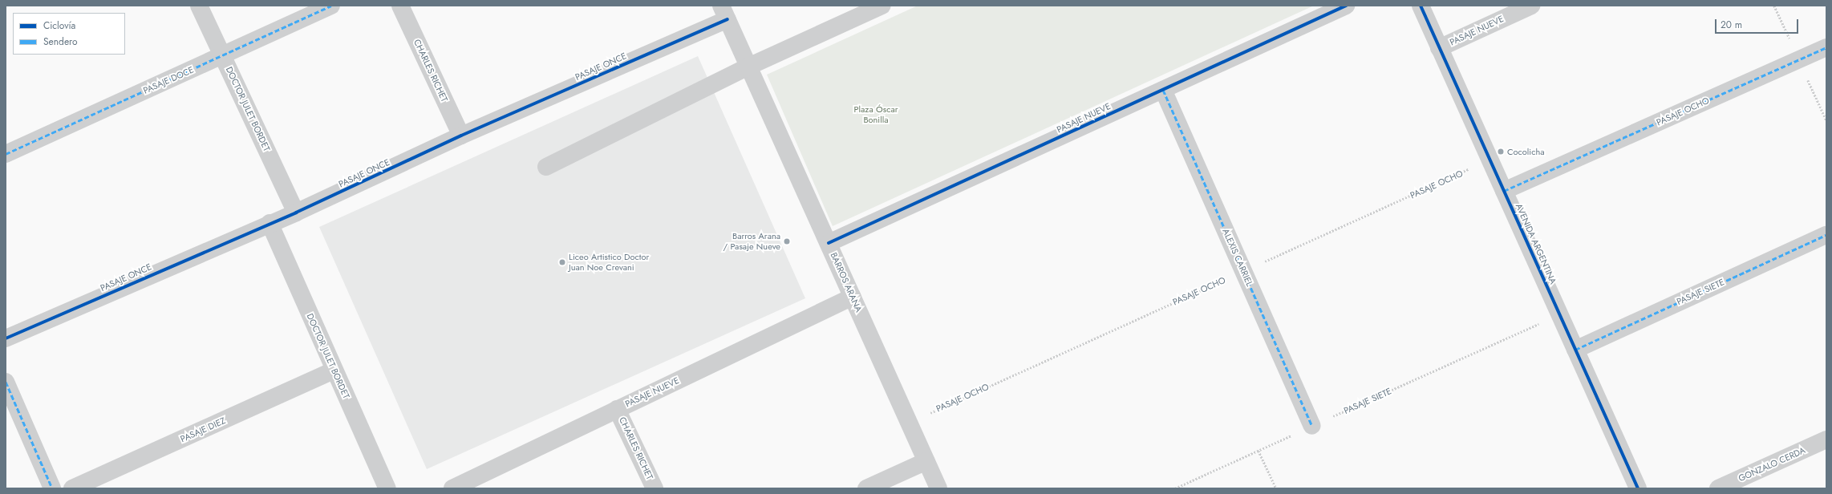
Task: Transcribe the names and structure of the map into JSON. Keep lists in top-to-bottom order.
{
  "streets": {
    "street": [
      "PASAJE NUEVE",
      "PASAJE ONCE",
      "CHARLES RICHET",
      "PASAJE DOCE",
      "DOCTOR JULET BORDET",
      "PASAJE OCHO",
      "AVENIDA ARGENTINA",
      "ALEXIS CARRIEL",
      "BARROS ARANA",
      "PASAJE SIETE",
      "PASAJE DIEZ",
      "GONZALO CERDA"
    ]
  },
  "crossings": [
    ["PASAJE NUEVE", "CHARLES RICHET"],
    ["PASAJE NUEVE", "AVENIDA ARGENTINA"],
    ["PASAJE NUEVE", "ALEXIS CARRIEL"],
    ["PASAJE NUEVE", "BARROS ARANA"],
    ["PASAJE ONCE", "CHARLES RICHET"],
    ["PASAJE ONCE", "DOCTOR JULET BORDET"],
    ["PASAJE ONCE", "BARROS ARANA"],
    ["PASAJE DOCE", "DOCTOR JULET BORDET"],
    ["DOCTOR JULET BORDET", "PASAJE DIEZ"],
    ["PASAJE OCHO", "AVENIDA ARGENTINA"],
    ["PASAJE OCHO", "ALEXIS CARRIEL"],
    ["PASAJE OCHO", "BARROS ARANA"],
    ["AVENIDA ARGENTINA", "PASAJE SIETE"],
    ["ALEXIS CARRIEL", "PASAJE SIETE"]
  ],
  "parks": ["Plaza Óscar Bonilla"],
  "places": ["Cocolicha", "Barros Arana / Pasaje Nueve", "Liceo Artistico Doctor Juan Noe Crevani"],
  "legend": ["Ciclovía", "Sendero"],
  "scale_bar": "20 m"
}
